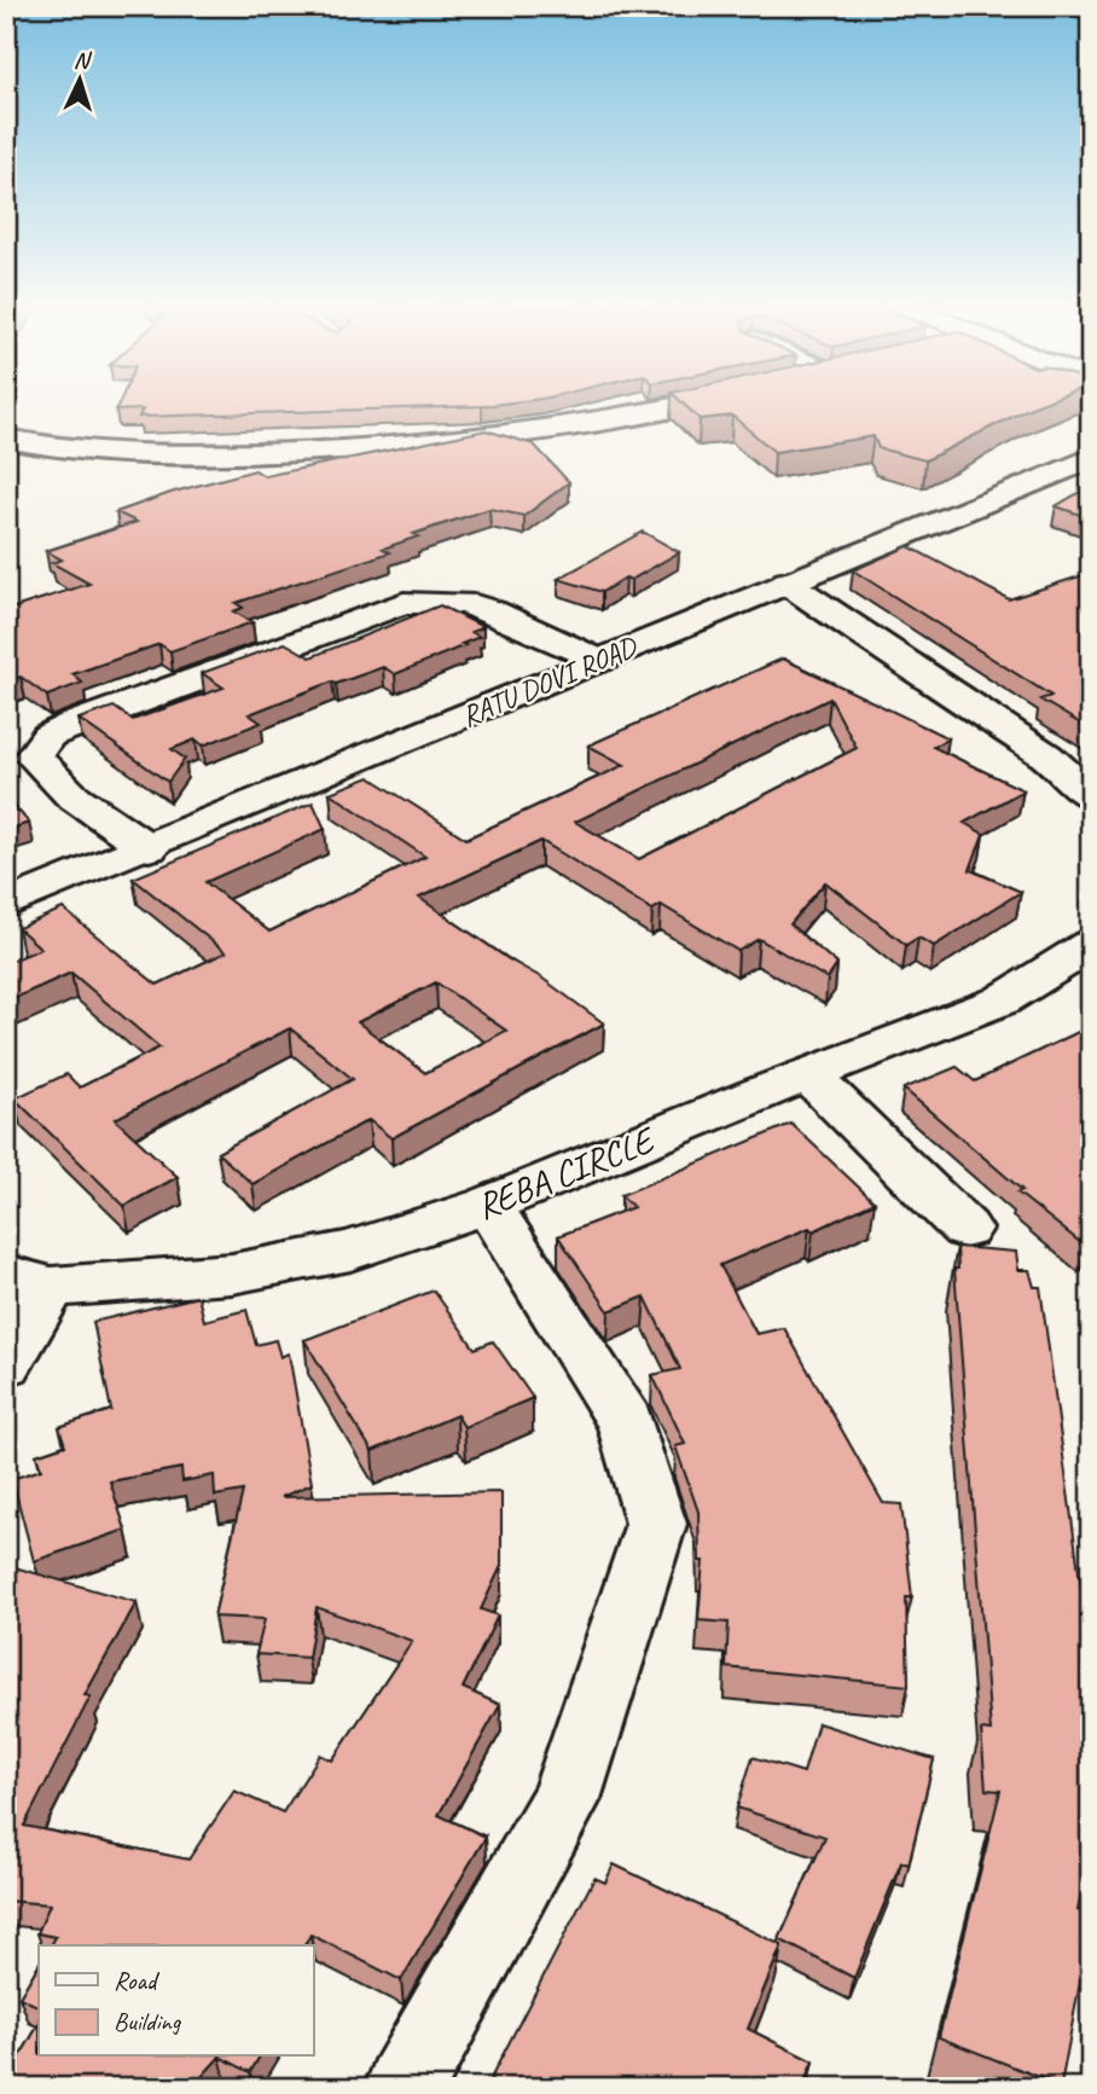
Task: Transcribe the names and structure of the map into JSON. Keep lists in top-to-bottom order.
{
  "streets": {
    "street": ["RATU DOVI ROAD", "REBA CIRCLE"]
  },
  "legend": ["Road", "Building"],
  "north": "top"
}
